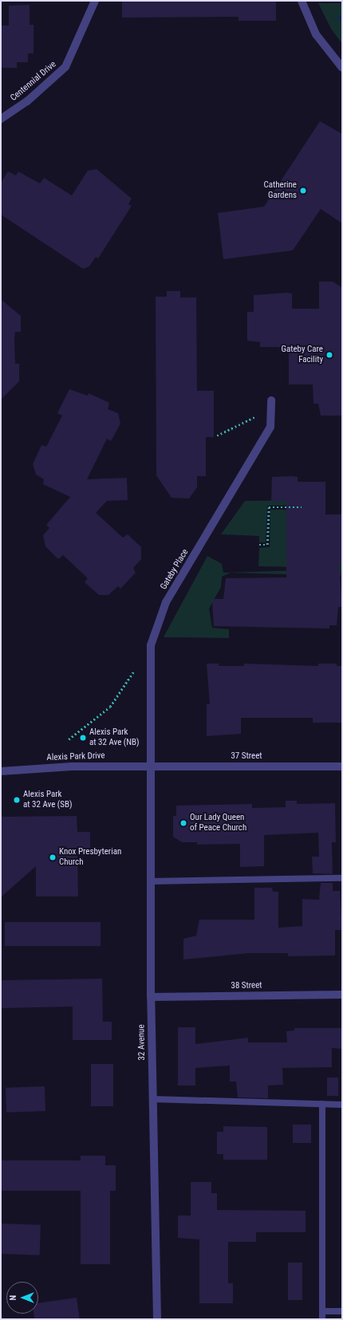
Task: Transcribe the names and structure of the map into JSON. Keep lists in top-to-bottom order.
{
  "streets": {
    "street": [
      "Centennial Drive",
      "Gateby Place",
      "37 Street",
      "Alexis Park Drive",
      "38 Street",
      "32 Avenue"
    ]
  },
  "crossings": [
    ["Gateby Place", "37 Street"],
    ["Gateby Place", "Alexis Park Drive"],
    ["Gateby Place", "32 Avenue"],
    ["37 Street", "Alexis Park Drive"],
    ["37 Street", "32 Avenue"],
    ["Alexis Park Drive", "32 Avenue"],
    ["38 Street", "32 Avenue"]
  ],
  "places": [
    "Catherine Gardens",
    "Gateby Care Facility",
    "Alexis Park at 32 Ave (NB)",
    "Alexis Park at 32 Ave (SB)",
    "Our Lady Queen of Peace Church",
    "Knox Presbyterian Church"
  ],
  "north": "left"
}
